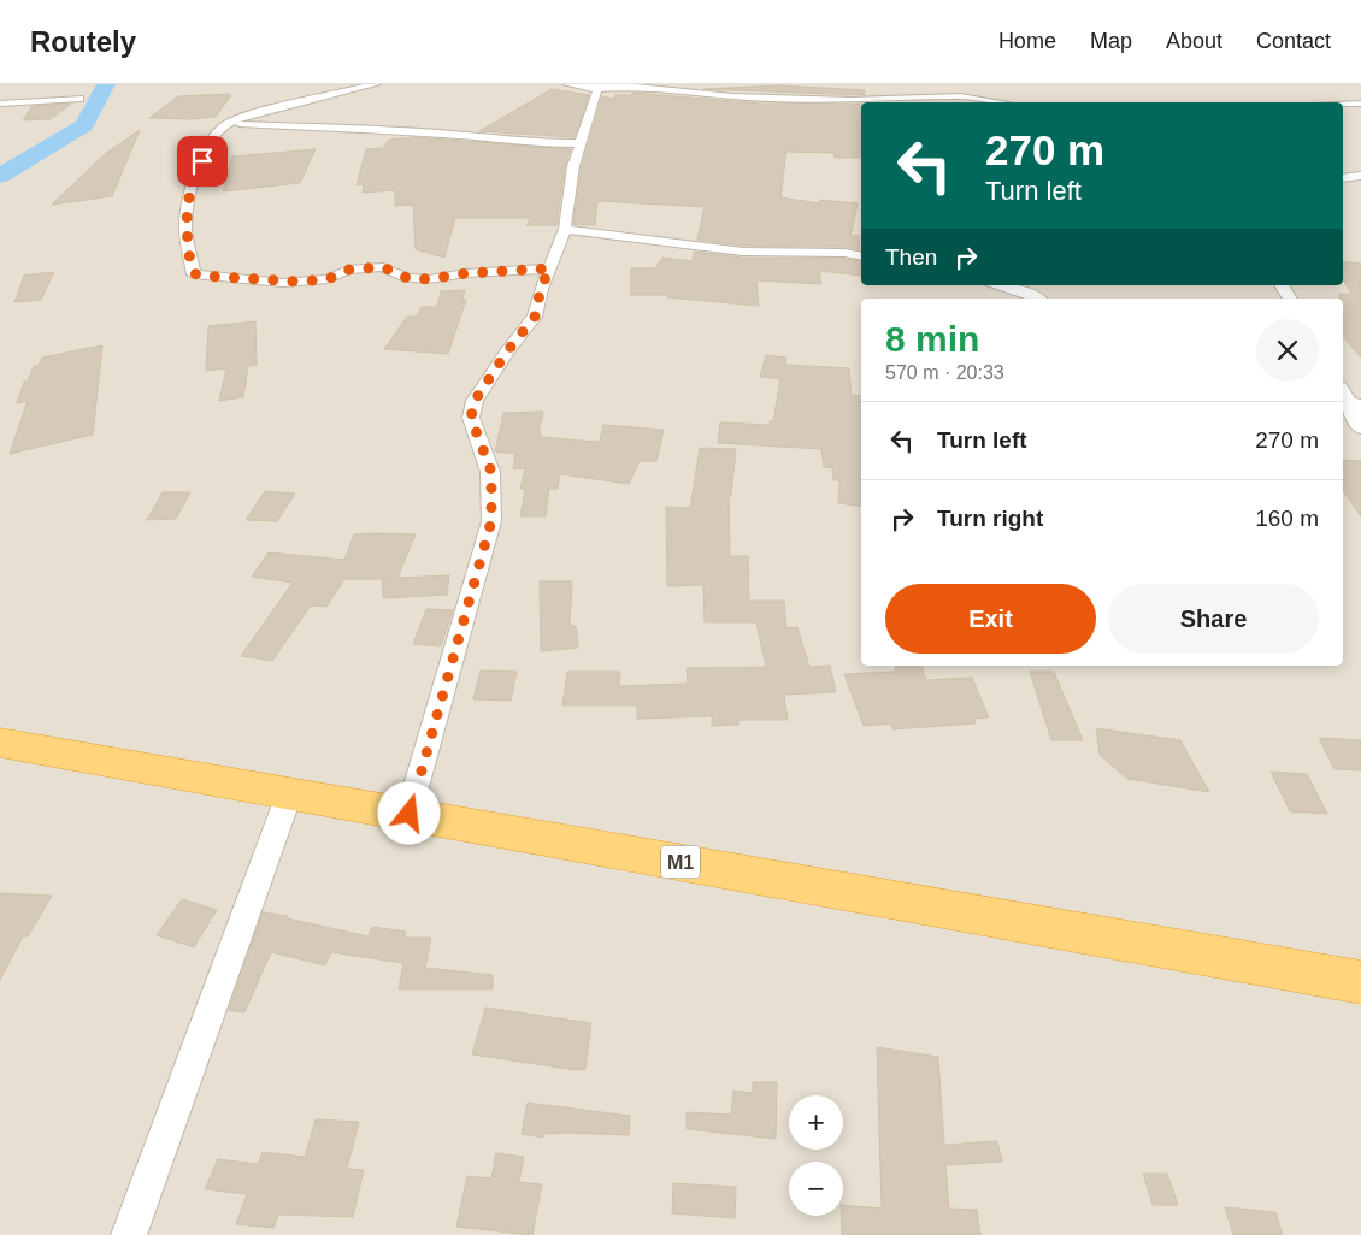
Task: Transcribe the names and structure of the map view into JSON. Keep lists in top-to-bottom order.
{
  "streets": {
    "highway": ["M1"]
  },
  "page": {
    "header": "Routely",
    "nav": [
      "Home",
      "Map",
      "About",
      "Contact"
    ],
    "turn": ["270 m", "Turn left"],
    "then": "Then",
    "heading": ["8 min", "570 m · 20:33"],
    "list": [
      {
        "name": "Turn left",
        "value": "270 m"
      },
      {
        "name": "Turn right",
        "value": "160 m"
      }
    ],
    "buttons": ["Exit", "Share"],
    "map_buttons": ["+", "−"]
  }
}
